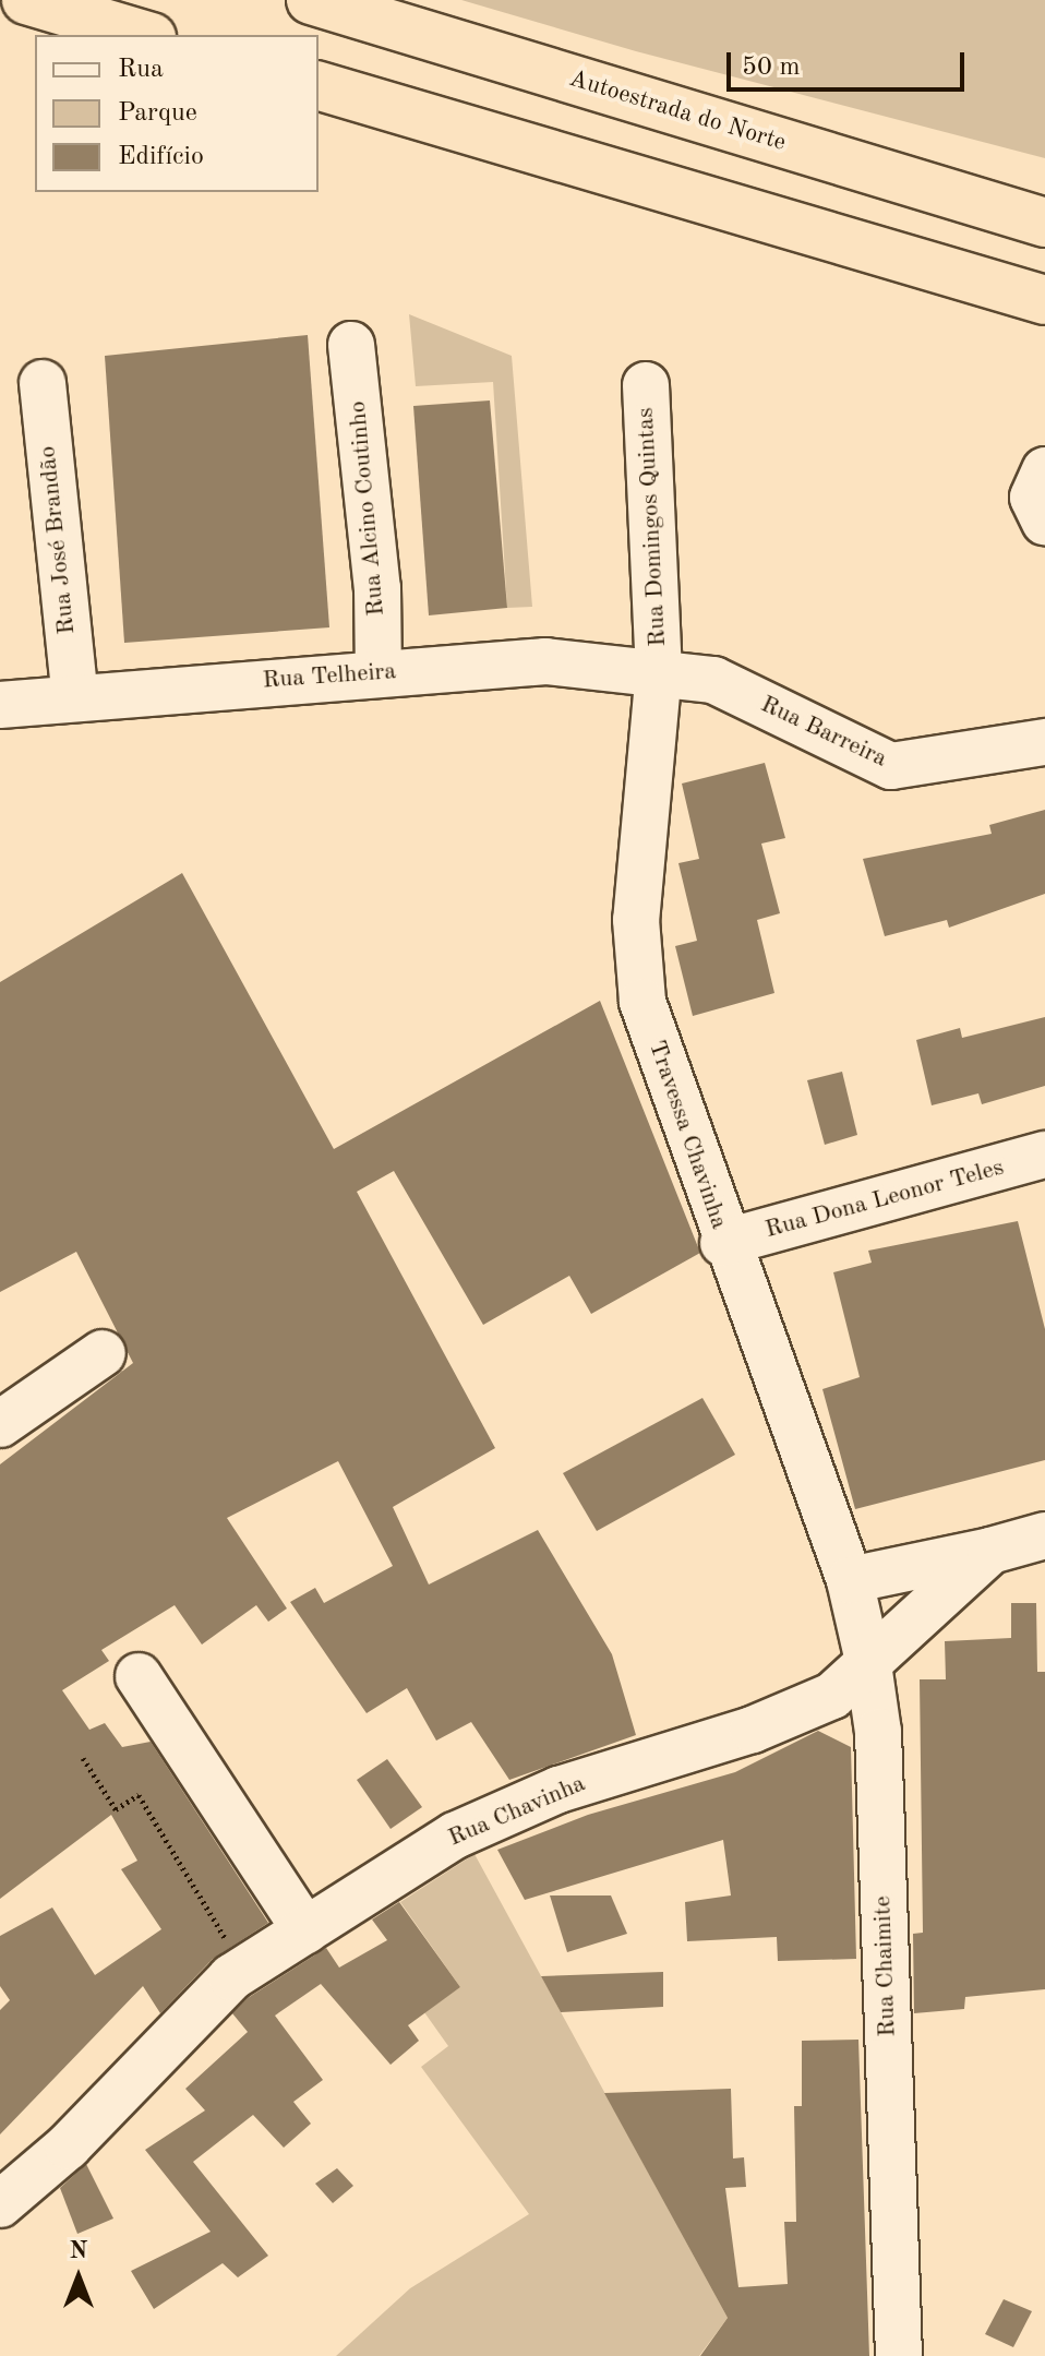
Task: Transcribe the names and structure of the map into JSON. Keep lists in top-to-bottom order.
{
  "streets": {
    "highway": ["Autoestrada do Norte"],
    "street": [
      "Rua Alcino Coutinho",
      "Rua Domingos Quintas",
      "Rua José Brandão",
      "Rua Telheira",
      "Rua Barreira",
      "Travessa Chavinha",
      "Rua Dona Leonor Teles",
      "Rua Chavinha",
      "Rua Chaimite"
    ]
  },
  "crossings": [
    ["Rua Alcino Coutinho", "Rua Telheira"],
    ["Rua Domingos Quintas", "Rua Telheira"],
    ["Rua Domingos Quintas", "Rua Barreira"],
    ["Rua Domingos Quintas", "Travessa Chavinha"],
    ["Rua José Brandão", "Rua Telheira"],
    ["Rua Telheira", "Rua Barreira"],
    ["Rua Telheira", "Travessa Chavinha"],
    ["Rua Barreira", "Travessa Chavinha"],
    ["Travessa Chavinha", "Rua Dona Leonor Teles"],
    ["Travessa Chavinha", "Rua Chavinha"],
    ["Travessa Chavinha", "Rua Chaimite"],
    ["Rua Chavinha", "Rua Chaimite"]
  ],
  "legend": ["Rua", "Parque", "Edifício"],
  "scale_bar": "50 m",
  "north": "top"
}
